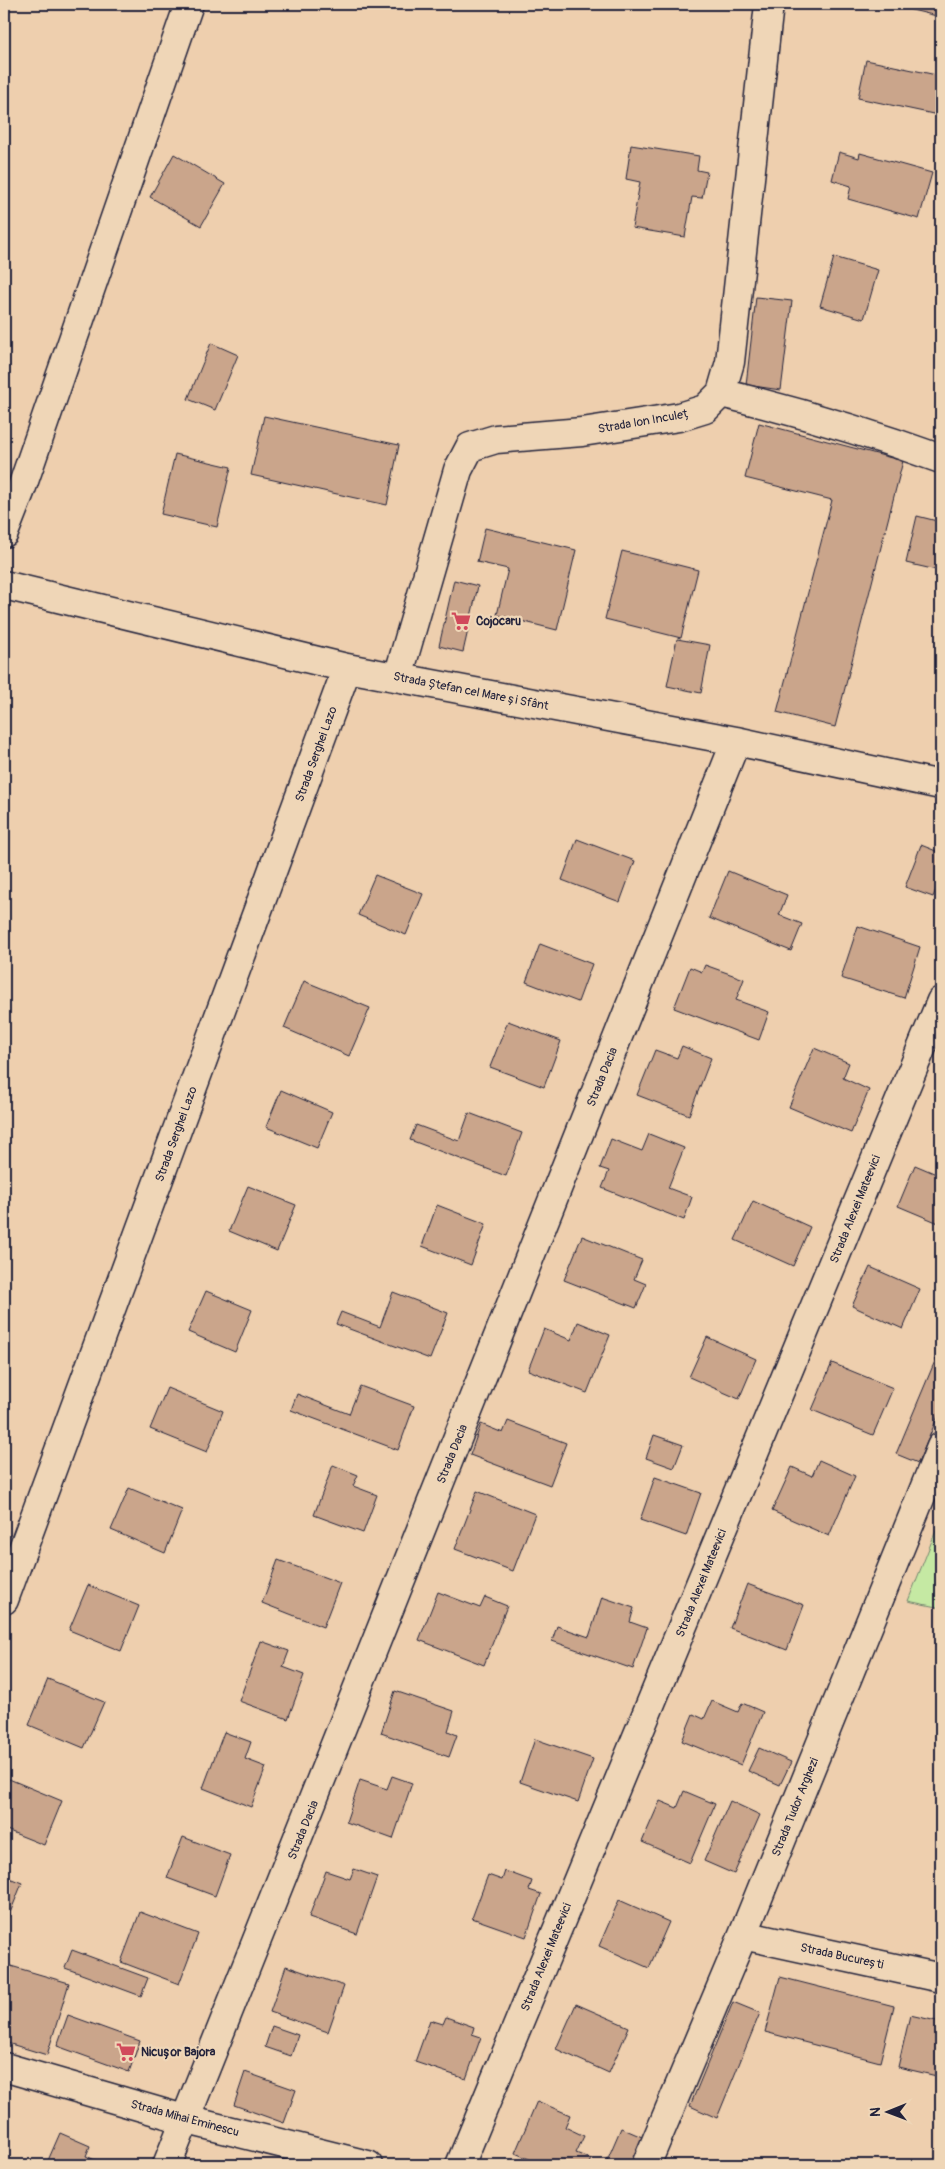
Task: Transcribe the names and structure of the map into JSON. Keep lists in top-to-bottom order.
{
  "streets": {
    "street": [
      "Strada Ion Inculeț",
      "Strada Ștefan cel Mare și Sfânt",
      "Strada Serghei Lazo",
      "Strada Dacia",
      "Strada Alexei Mateevici",
      "Strada Tudor Arghezi",
      "Strada București",
      "Strada Mihai Eminescu"
    ]
  },
  "crossings": [
    ["Strada Ion Inculeț", "Strada Ștefan cel Mare și Sfânt"],
    ["Strada Ștefan cel Mare și Sfânt", "Strada Serghei Lazo"],
    ["Strada Ștefan cel Mare și Sfânt", "Strada Dacia"],
    ["Strada Dacia", "Strada Mihai Eminescu"],
    ["Strada Tudor Arghezi", "Strada București"]
  ],
  "places": {
    "supermarket": ["Cojocaru", "Nicușor Bajora"]
  },
  "north": "left"
}
